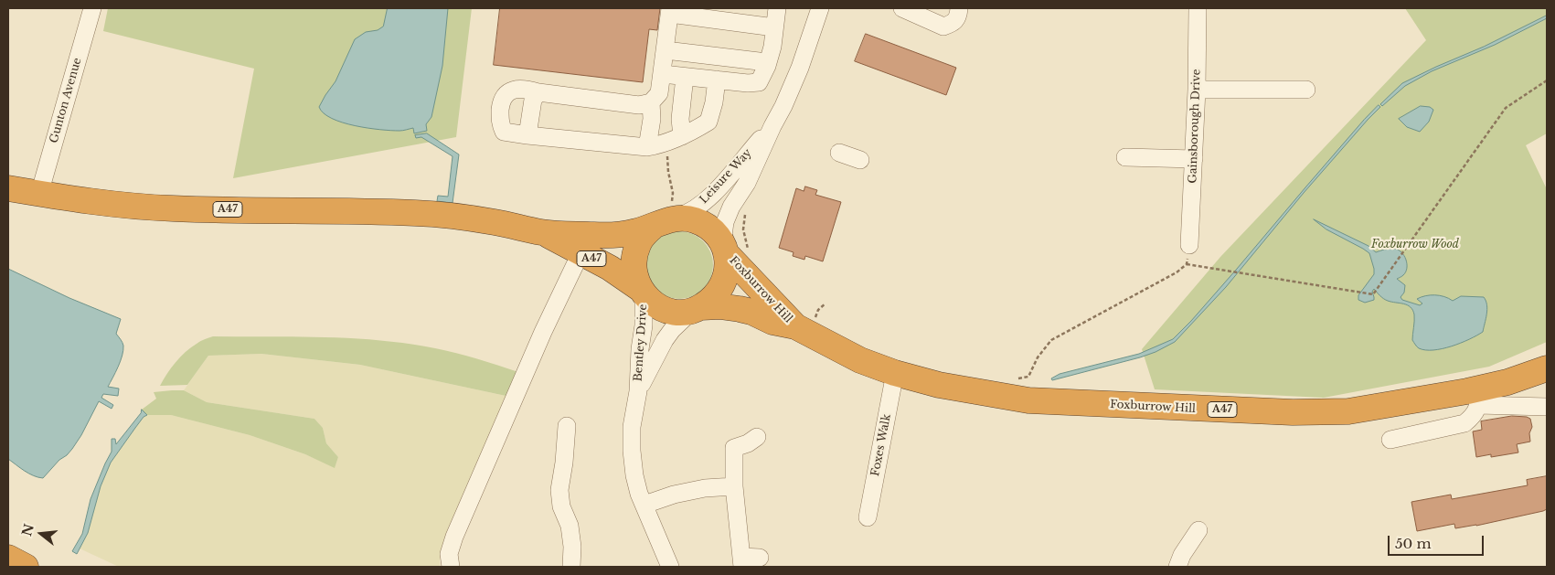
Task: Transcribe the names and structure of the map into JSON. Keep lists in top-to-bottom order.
{
  "streets": {
    "highway": ["A47", "Foxburrow Hill"],
    "street": [
      "Gunton Avenue",
      "Gainsborough Drive",
      "Leisure Way",
      "Bentley Drive",
      "Foxes Walk"
    ]
  },
  "crossings": [
    ["Gunton Avenue", "A47"],
    ["Leisure Way", "A47"],
    ["Leisure Way", "Foxburrow Hill"],
    ["Leisure Way", "Bentley Drive"],
    ["A47", "Foxburrow Hill"],
    ["A47", "Bentley Drive"],
    ["Foxburrow Hill", "Bentley Drive"],
    ["Foxburrow Hill", "Foxes Walk"]
  ],
  "parks": ["Foxburrow Wood"],
  "scale_bar": "50 m",
  "north": "left"
}
